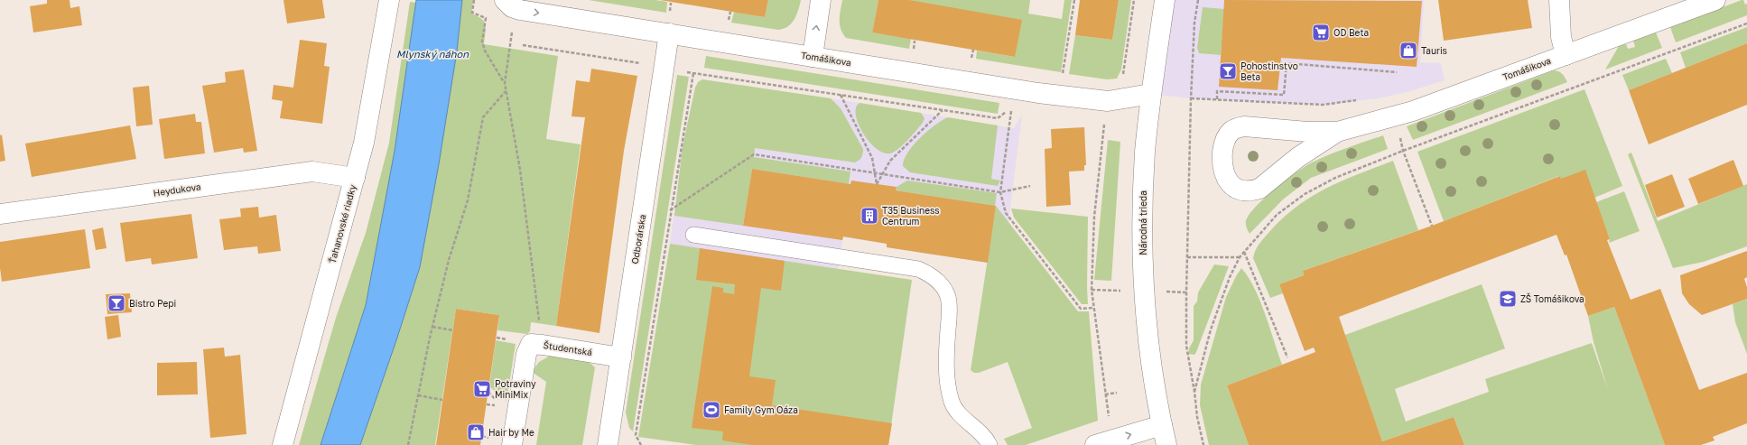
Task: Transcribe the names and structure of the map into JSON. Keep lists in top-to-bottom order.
{
  "streets": {
    "street": [
      "Tomášikova",
      "Heydukova",
      "Národná trieda",
      "Ťahanovské riadky",
      "Odborárska",
      "Študentská"
    ]
  },
  "crossings": [
    ["Tomášikova", "Národná trieda"],
    ["Tomášikova", "Odborárska"],
    ["Heydukova", "Ťahanovské riadky"],
    ["Odborárska", "Študentská"]
  ],
  "water": ["Mlynský náhon"],
  "places": {
    "supermarket": ["OD Beta", "Potraviny MiniMix"],
    "shop": ["Tauris", "Hair by Me"],
    "bar": ["Pohostinstvo Beta", "Bistro Pepi"],
    "building": ["T35 Business Centrum"],
    "school or university": ["ZŠ Tomášikova"],
    "sports": ["Family Gym Oáza"]
  }
}
